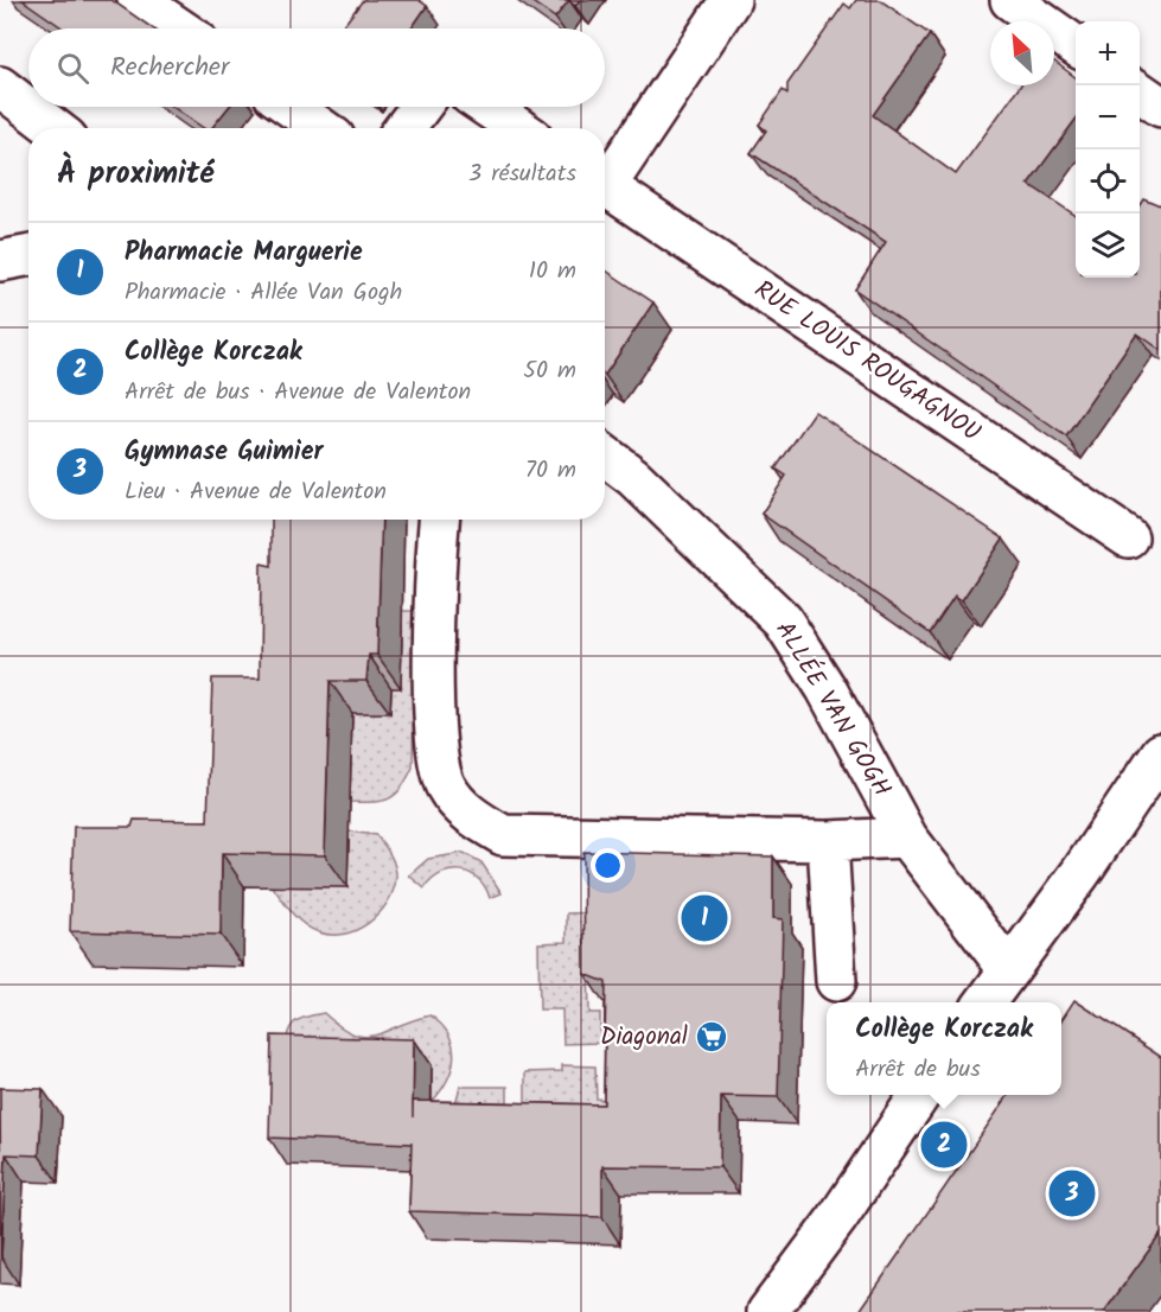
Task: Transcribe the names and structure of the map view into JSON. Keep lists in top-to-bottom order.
{
  "streets": {
    "street": ["RUE LOUIS ROUGAGNOU", "ALLÉE VAN GOGH"]
  },
  "places": {
    "supermarket": ["Diagonal"]
  },
  "north": "top left",
  "page": {
    "map_buttons": ["+", "−"],
    "search": "Rechercher",
    "heading": ["À proximité", "3 résultats"],
    "list": [
      {
        "mark": "1",
        "name": "Pharmacie Marguerie",
        "note": "Pharmacie · Allée Van Gogh",
        "value": "10 m"
      },
      {
        "mark": "2",
        "name": "Collège Korczak",
        "note": "Arrêt de bus · Avenue de Valenton",
        "value": "50 m"
      },
      {
        "mark": "3",
        "name": "Gymnase Guimier",
        "note": "Lieu · Avenue de Valenton",
        "value": "70 m"
      }
    ],
    "pins": ["1", "2", "3"],
    "popup": ["Collège Korczak", "Arrêt de bus"]
  }
}
